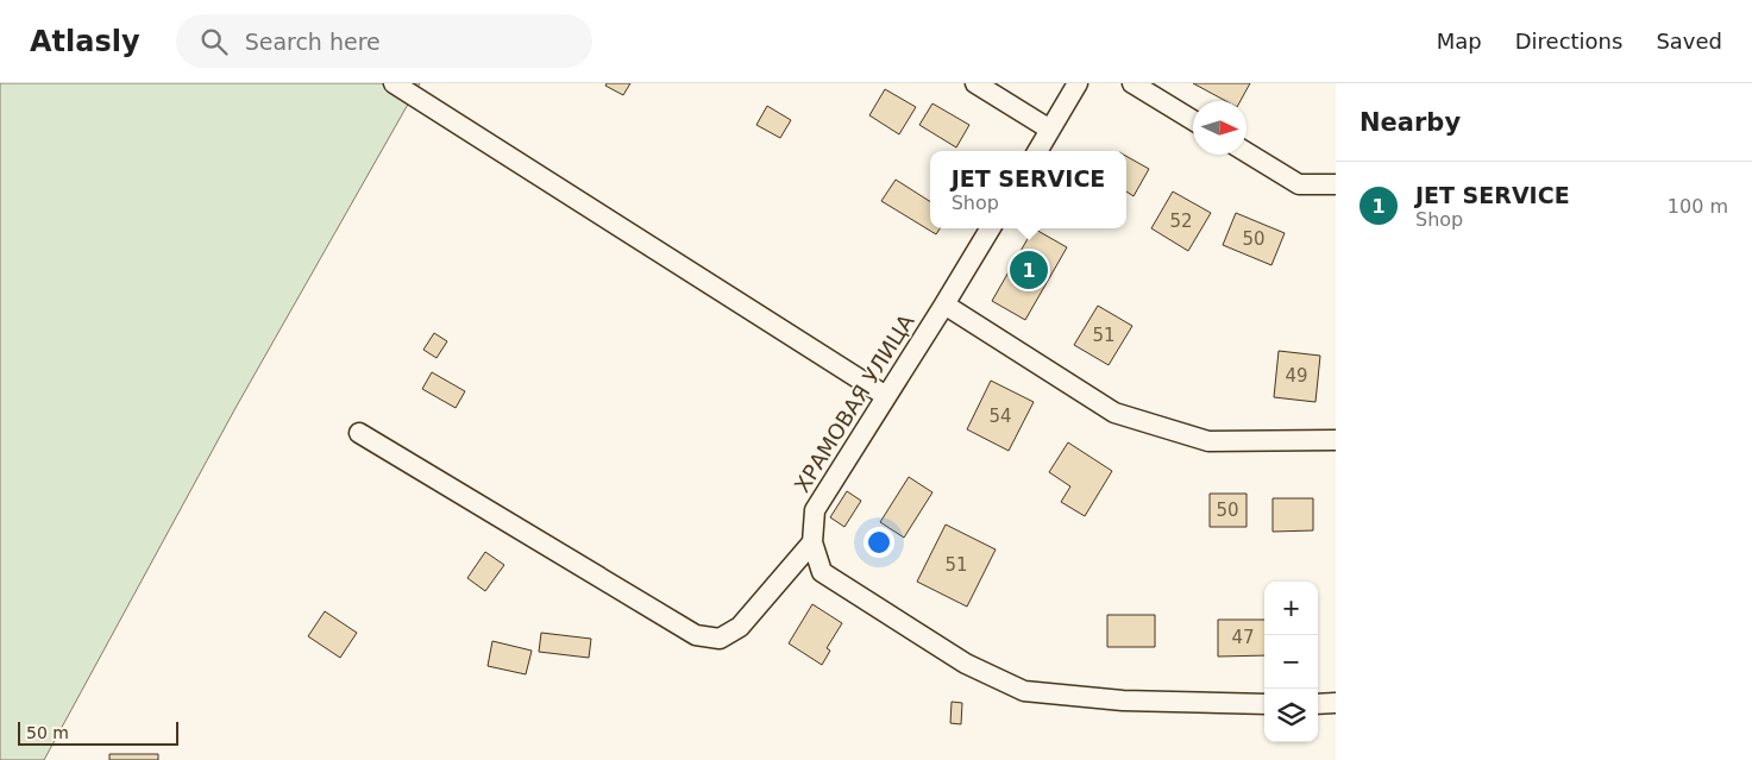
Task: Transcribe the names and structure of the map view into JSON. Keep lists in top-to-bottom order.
{
  "streets": {
    "street": ["ХРАМОВАЯ УЛИЦА"]
  },
  "house_numbers": [
    "52",
    "50",
    "51",
    "49",
    "54",
    "50",
    "51",
    "47"
  ],
  "scale_bar": "50 m",
  "north": "right",
  "page": {
    "header": "Atlasly",
    "search": "Search here",
    "nav": ["Map", "Directions", "Saved"],
    "heading": "Nearby",
    "popup": ["JET SERVICE", "Shop"],
    "list": [
      {
        "mark": "1",
        "name": "JET SERVICE",
        "note": "Shop",
        "value": "100 m"
      }
    ],
    "pins": "1",
    "map_buttons": ["+", "−"],
    "scale": "50 m"
  }
}
